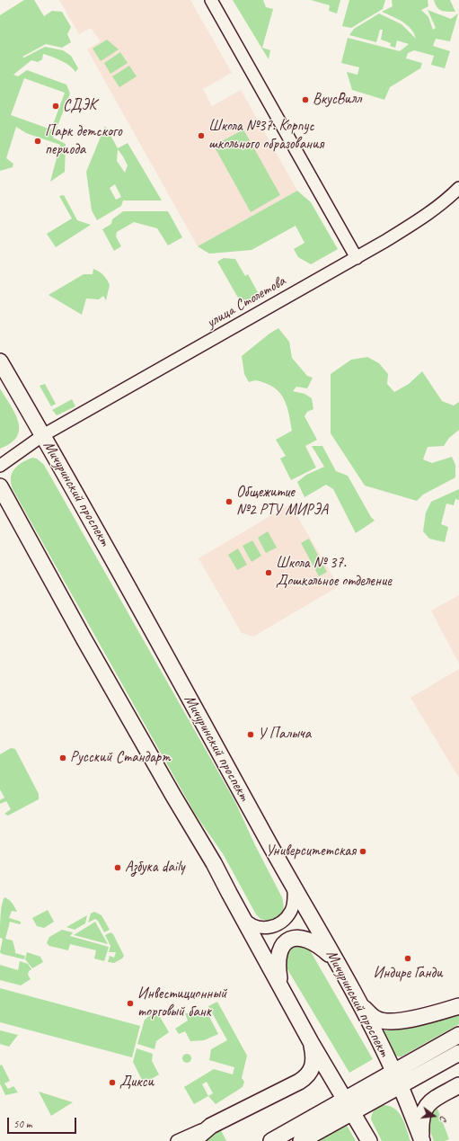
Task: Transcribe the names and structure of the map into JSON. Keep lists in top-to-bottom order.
{
  "streets": {
    "main road": ["Мичуринский проспект"],
    "street": ["улица Столетова"]
  },
  "crossings": [
    ["улица Столетова", "Мичуринский проспект"]
  ],
  "places": [
    "ВкусВилл",
    "СДЭК",
    "Школа №37. Корпус школьного образования",
    "Парк детского периода",
    "Общежитие №2 РТУ МИРЭА",
    "Школа № 37. Дошкольное отделение",
    "У Палыча",
    "Русский Стандарт",
    "Университетская",
    "Азбука daily",
    "Индире Ганди",
    "Инвестиционный торговый банк",
    "Дикси"
  ],
  "scale_bar": "50 m",
  "north": "right"
}
